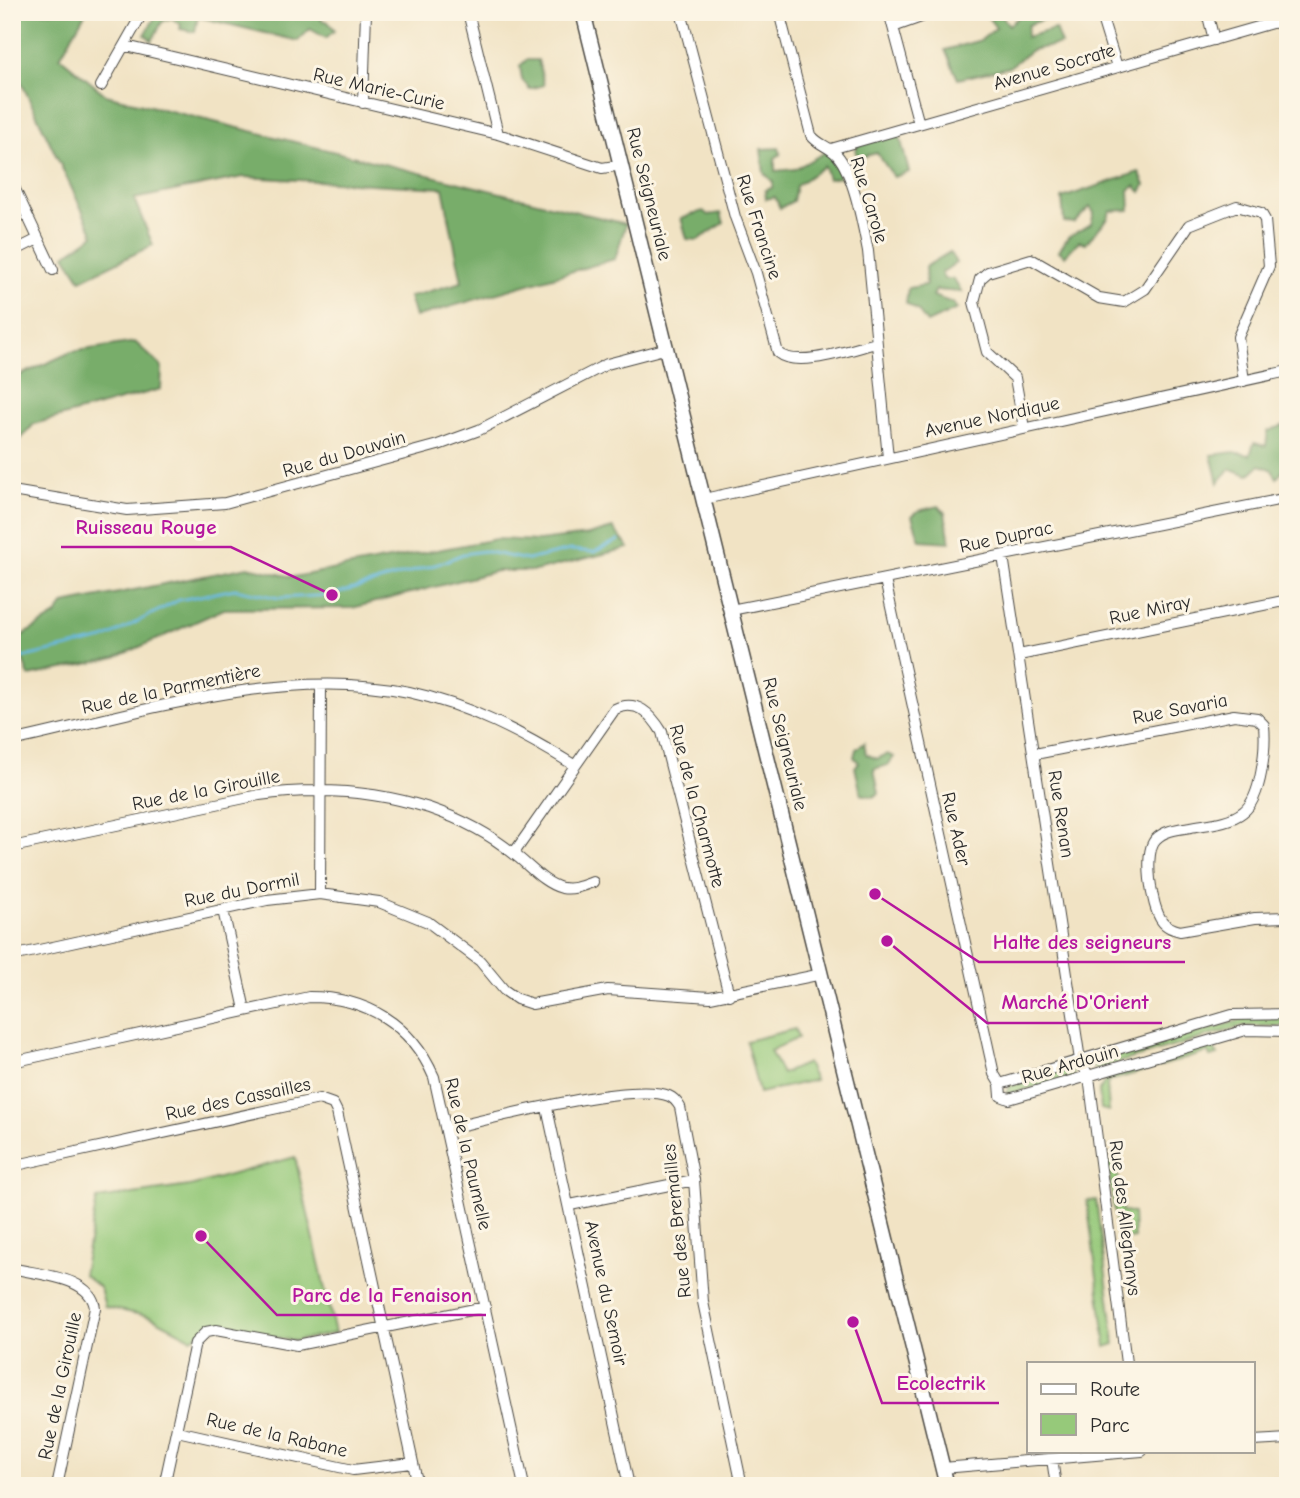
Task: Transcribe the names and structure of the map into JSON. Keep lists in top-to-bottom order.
{
  "streets": {
    "street": [
      "Avenue Socrate",
      "Rue Marie-Curie",
      "Rue Seigneuriale",
      "Rue Carole",
      "Rue Francine",
      "Avenue Nordique",
      "Rue du Douvain",
      "Rue Duprac",
      "Rue Miray",
      "Rue de la Parmentière",
      "Rue Savaria",
      "Rue de la Girouille",
      "Rue de la Charmotte",
      "Rue Renan",
      "Rue Ader",
      "Rue du Dormil",
      "Rue Ardouin",
      "Rue des Cassailles",
      "Rue de la Paumelle",
      "Rue des Alleghanys",
      "Rue des Bremailles",
      "Avenue du Semoir",
      "Rue de la Rabane"
    ]
  },
  "crossings": [
    ["Avenue Socrate", "Rue Carole"],
    ["Rue Marie-Curie", "Rue Seigneuriale"],
    ["Rue Seigneuriale", "Avenue Nordique"],
    ["Rue Seigneuriale", "Rue du Douvain"],
    ["Rue Seigneuriale", "Rue Duprac"],
    ["Rue Seigneuriale", "Rue du Dormil"],
    ["Rue Carole", "Rue Francine"],
    ["Rue Carole", "Avenue Nordique"],
    ["Rue Duprac", "Rue Renan"],
    ["Rue Duprac", "Rue Ader"],
    ["Rue Miray", "Rue Renan"],
    ["Rue de la Parmentière", "Rue de la Charmotte"],
    ["Rue Savaria", "Rue Renan"],
    ["Rue de la Girouille", "Rue de la Charmotte"],
    ["Rue de la Charmotte", "Rue du Dormil"],
    ["Rue Renan", "Rue Ardouin"],
    ["Rue Renan", "Rue des Alleghanys"],
    ["Rue Ader", "Rue Ardouin"],
    ["Rue Ardouin", "Rue des Alleghanys"],
    ["Rue des Cassailles", "Rue de la Rabane"],
    ["Rue de la Paumelle", "Rue des Bremailles"],
    ["Rue des Bremailles", "Avenue du Semoir"]
  ],
  "places": [
    "Ruisseau Rouge",
    "Halte des seigneurs",
    "Marché D'Orient",
    "Parc de la Fenaison",
    "Ecolectrik"
  ],
  "legend": ["Route", "Parc"]
}
